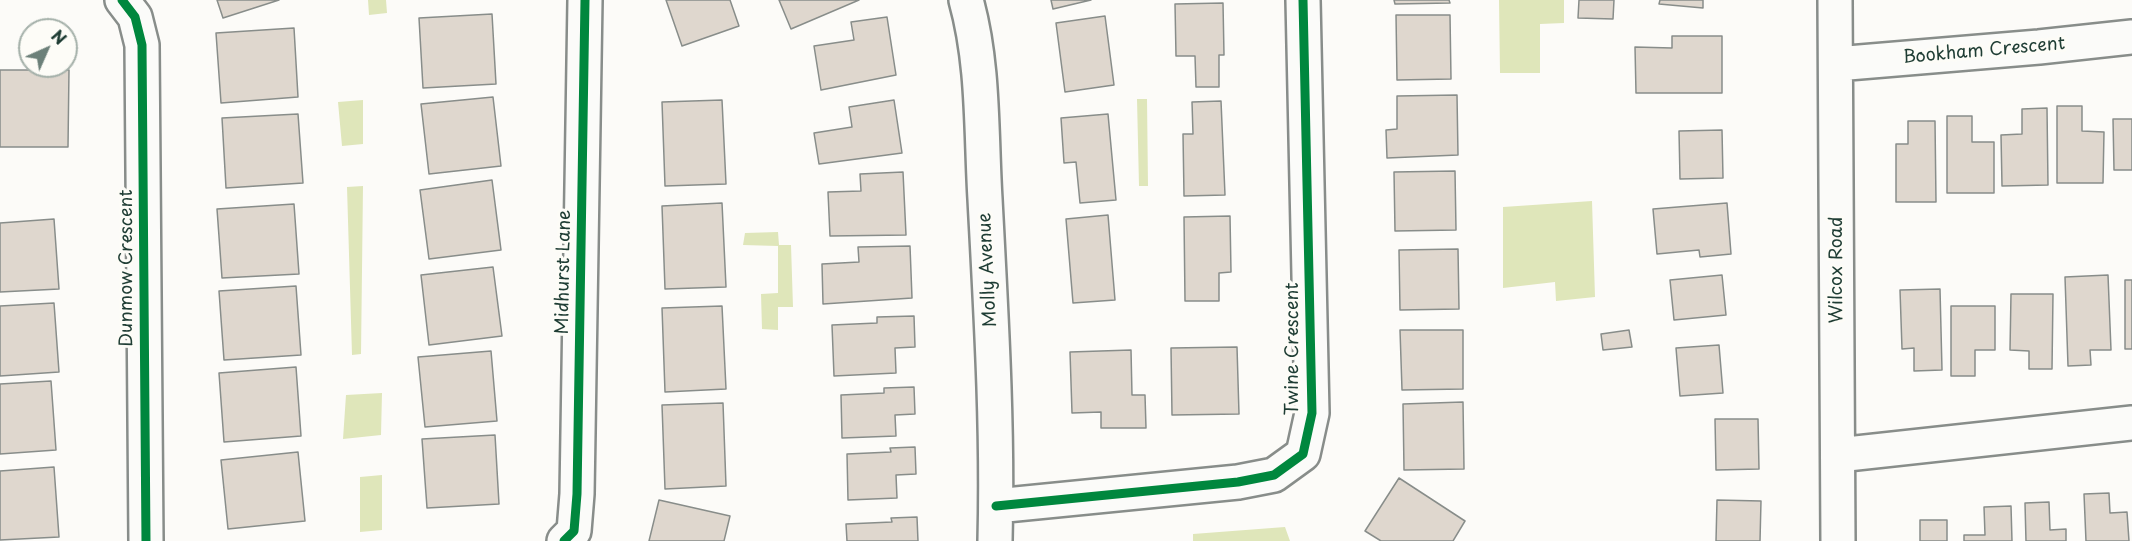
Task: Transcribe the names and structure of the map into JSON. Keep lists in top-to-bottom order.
{
  "streets": {
    "street": [
      "Bookham Crescent",
      "Dunmow Crescent",
      "Molly Avenue",
      "Wilcox Road",
      "Midhurst Lane",
      "Twine Crescent"
    ]
  },
  "crossings": [
    ["Bookham Crescent", "Wilcox Road"],
    ["Molly Avenue", "Twine Crescent"]
  ],
  "north": "top right"
}
